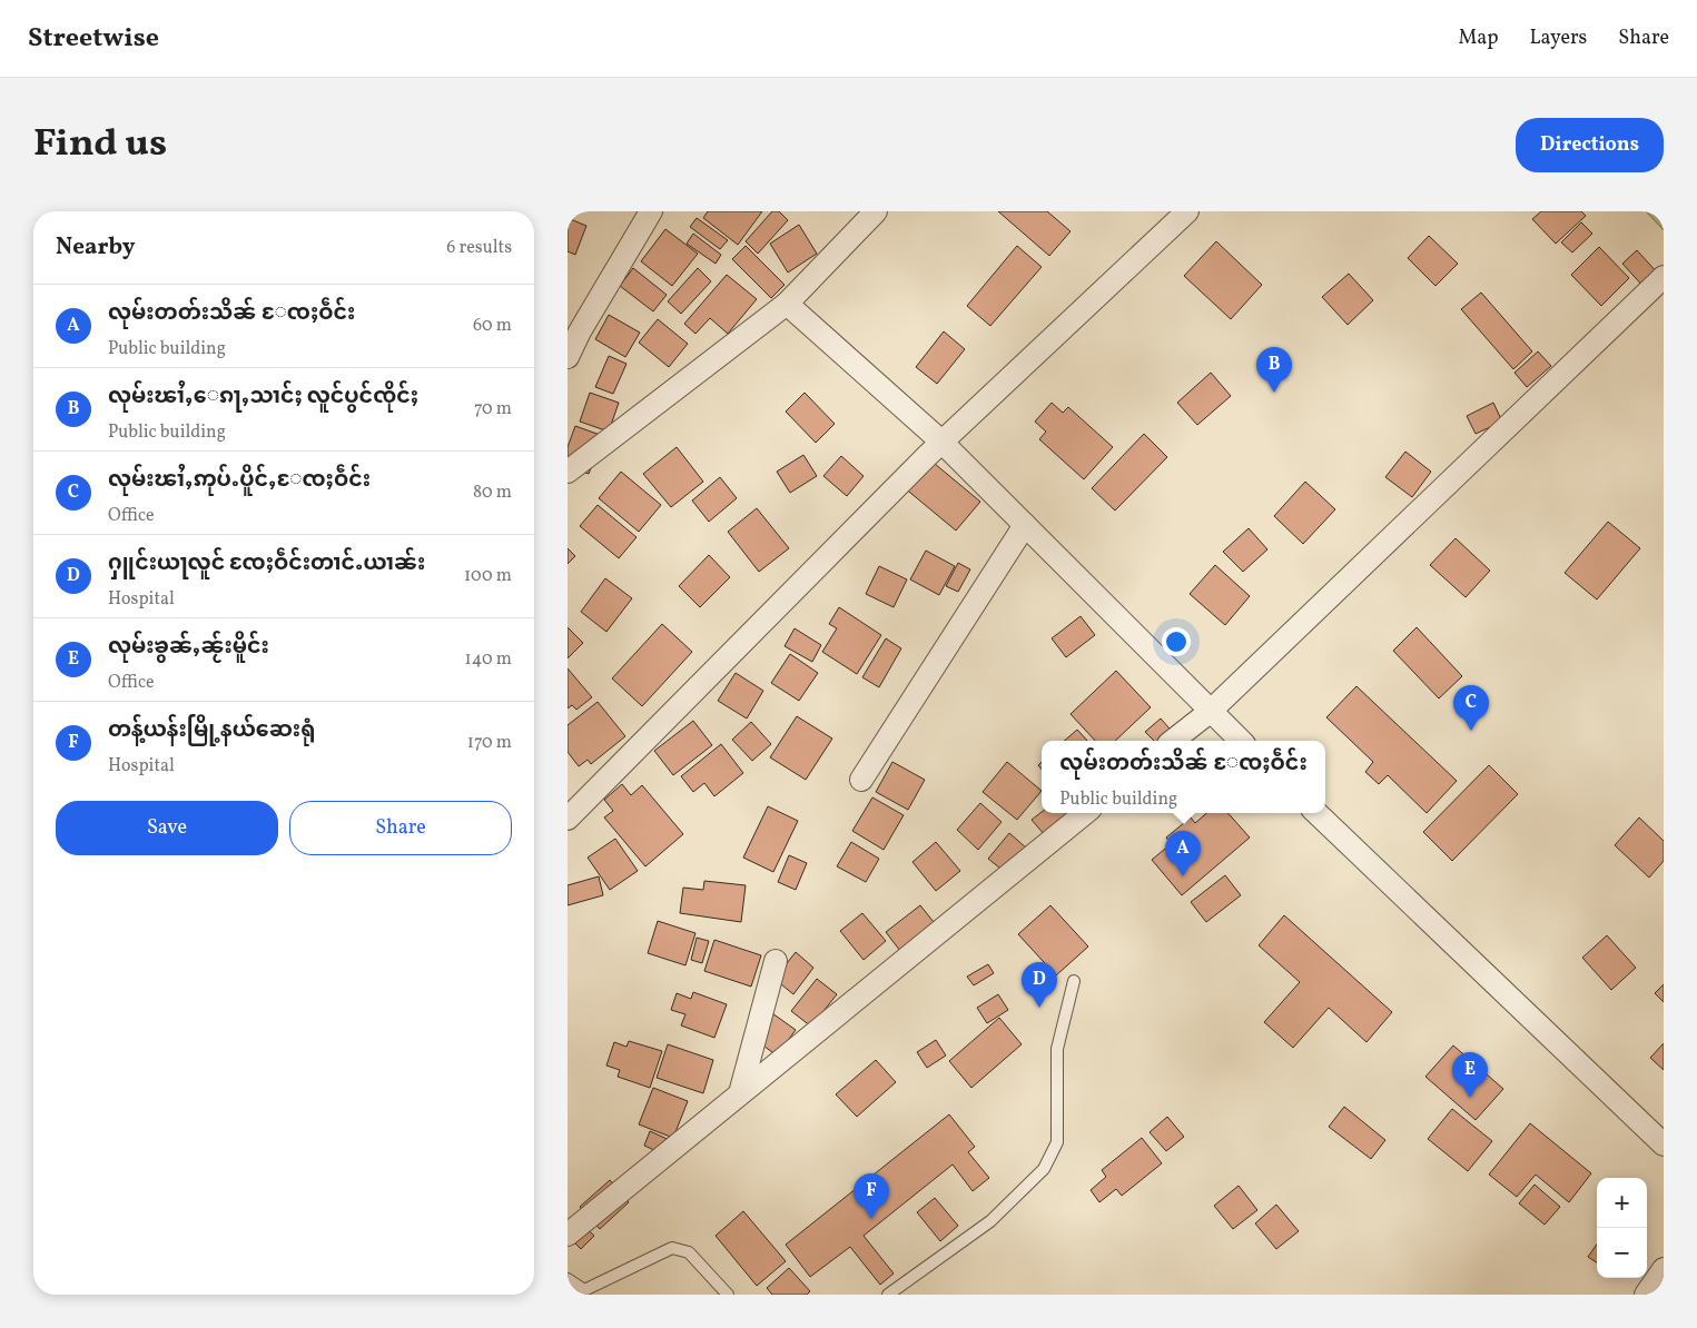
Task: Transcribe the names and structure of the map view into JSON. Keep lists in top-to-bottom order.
{
  "page": {
    "header": "Streetwise",
    "nav": ["Map", "Layers", "Share"],
    "title": "Find us",
    "buttons": [
      "Directions",
      ["Save", "Share"]
    ],
    "heading": ["Nearby", "6 results"],
    "list": [
      {
        "mark": "A",
        "name": "လုမ်းတတ်းသိၼ် ႄၸႈဝဵင်း",
        "note": "Public building",
        "value": "60 m"
      },
      {
        "mark": "B",
        "name": "လုမ်းၽၢႆႇေၵႃႇသၢင်ႈ လူင်ပွင်ၸိုင်ႈ",
        "note": "Public building",
        "value": "70 m"
      },
      {
        "mark": "C",
        "name": "လုမ်းၽၢႆႇဢုပ်ႉပိူင်ႇႄၸႈဝဵင်း",
        "note": "Office",
        "value": "80 m"
      },
      {
        "mark": "D",
        "name": "ႁူင်းယႃလူင် ၸႄႈဝဵင်းတၢင်ႉယၢၼ်း",
        "note": "Hospital",
        "value": "100 m"
      },
      {
        "mark": "E",
        "name": "လုမ်းၶွၼ်ႇၼႂ်းမိူင်း",
        "note": "Office",
        "value": "140 m"
      },
      {
        "mark": "F",
        "name": "တန့်ယန်းမြို့နယ်ဆေးရုံ",
        "note": "Hospital",
        "value": "170 m"
      }
    ],
    "pins": [
      "B",
      "C",
      "A",
      "D",
      "E",
      "F"
    ],
    "popup": ["လုမ်းတတ်းသိၼ် ႄၸႈဝဵင်း", "Public building"],
    "map_buttons": ["+", "−"]
  }
}
